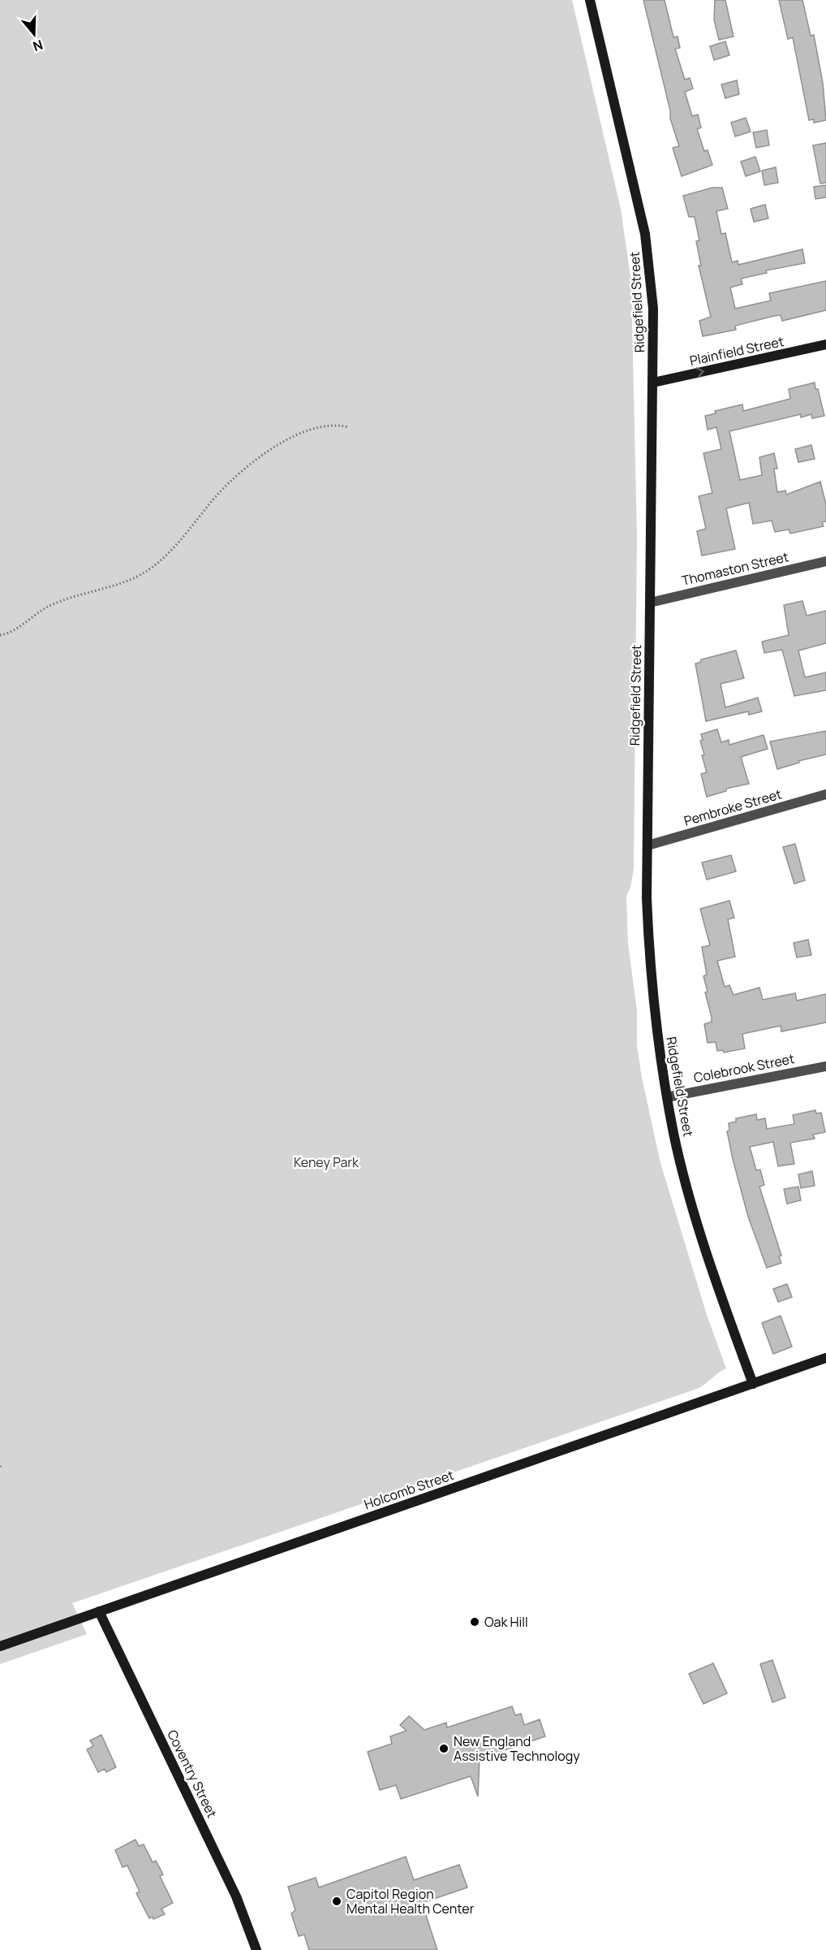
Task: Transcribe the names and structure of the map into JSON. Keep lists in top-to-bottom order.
{
  "streets": {
    "street": [
      "Ridgefield Street",
      "Plainfield Street",
      "Thomaston Street",
      "Pembroke Street",
      "Colebrook Street",
      "Holcomb Street",
      "Coventry Street"
    ]
  },
  "crossings": [
    ["Ridgefield Street", "Plainfield Street"],
    ["Ridgefield Street", "Thomaston Street"],
    ["Ridgefield Street", "Pembroke Street"],
    ["Ridgefield Street", "Colebrook Street"],
    ["Ridgefield Street", "Holcomb Street"],
    ["Holcomb Street", "Coventry Street"]
  ],
  "one_way": ["Plainfield Street"],
  "parks": ["Keney Park"],
  "places": ["Oak Hill", "New England Assistive Technology", "Capitol Region Mental Health Center"],
  "north": "bottom"
}
